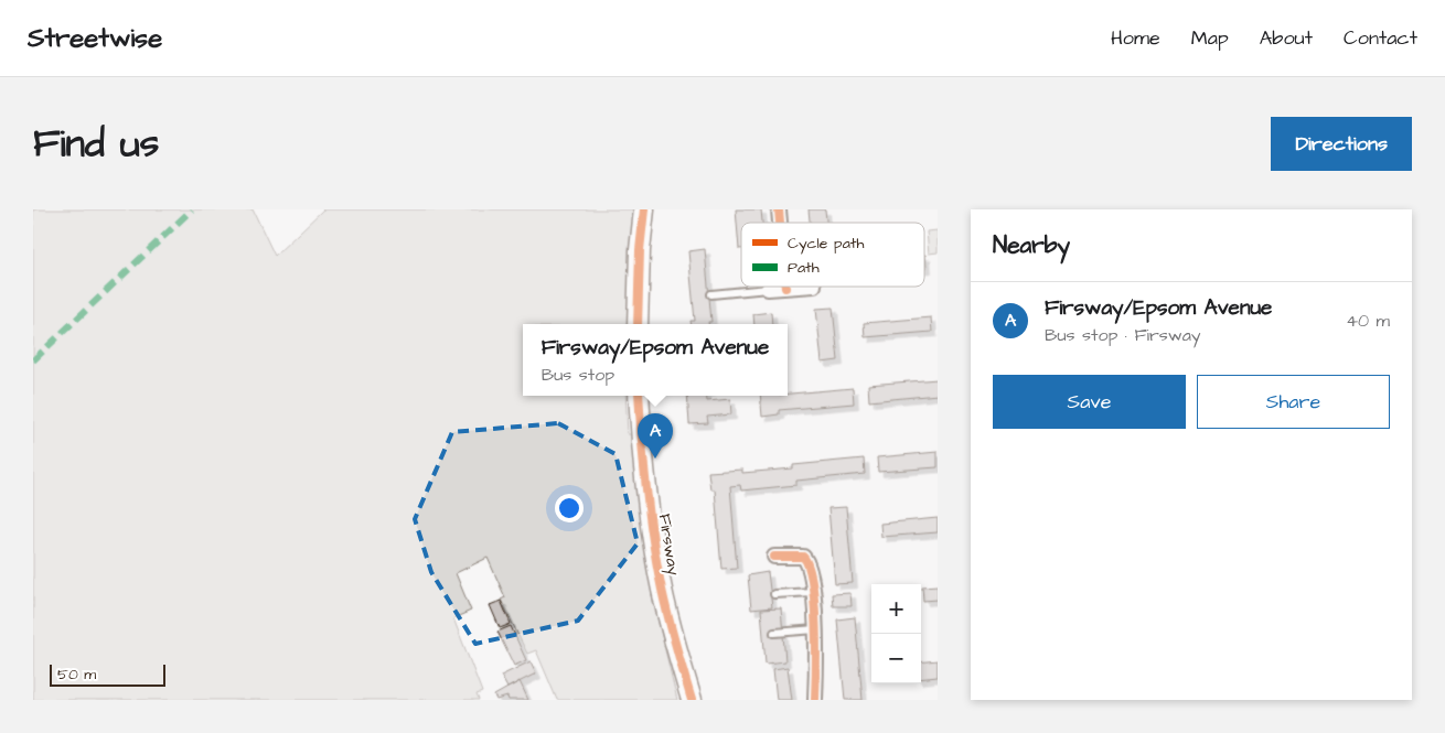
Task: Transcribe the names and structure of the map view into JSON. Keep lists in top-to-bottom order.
{
  "streets": {
    "street": ["Firsway"]
  },
  "legend": ["Cycle path", "Path"],
  "scale_bar": "50 m",
  "page": {
    "header": "Streetwise",
    "nav": [
      "Home",
      "Map",
      "About",
      "Contact"
    ],
    "title": "Find us",
    "buttons": [
      "Directions",
      ["Save", "Share"]
    ],
    "heading": "Nearby",
    "list": [
      {
        "mark": "A",
        "name": "Firsway/Epsom Avenue",
        "note": "Bus stop · Firsway",
        "value": "40 m"
      }
    ],
    "popup": ["Firsway/Epsom Avenue", "Bus stop"],
    "pins": "A",
    "map_buttons": ["+", "−"],
    "scale": "50 m"
  }
}
